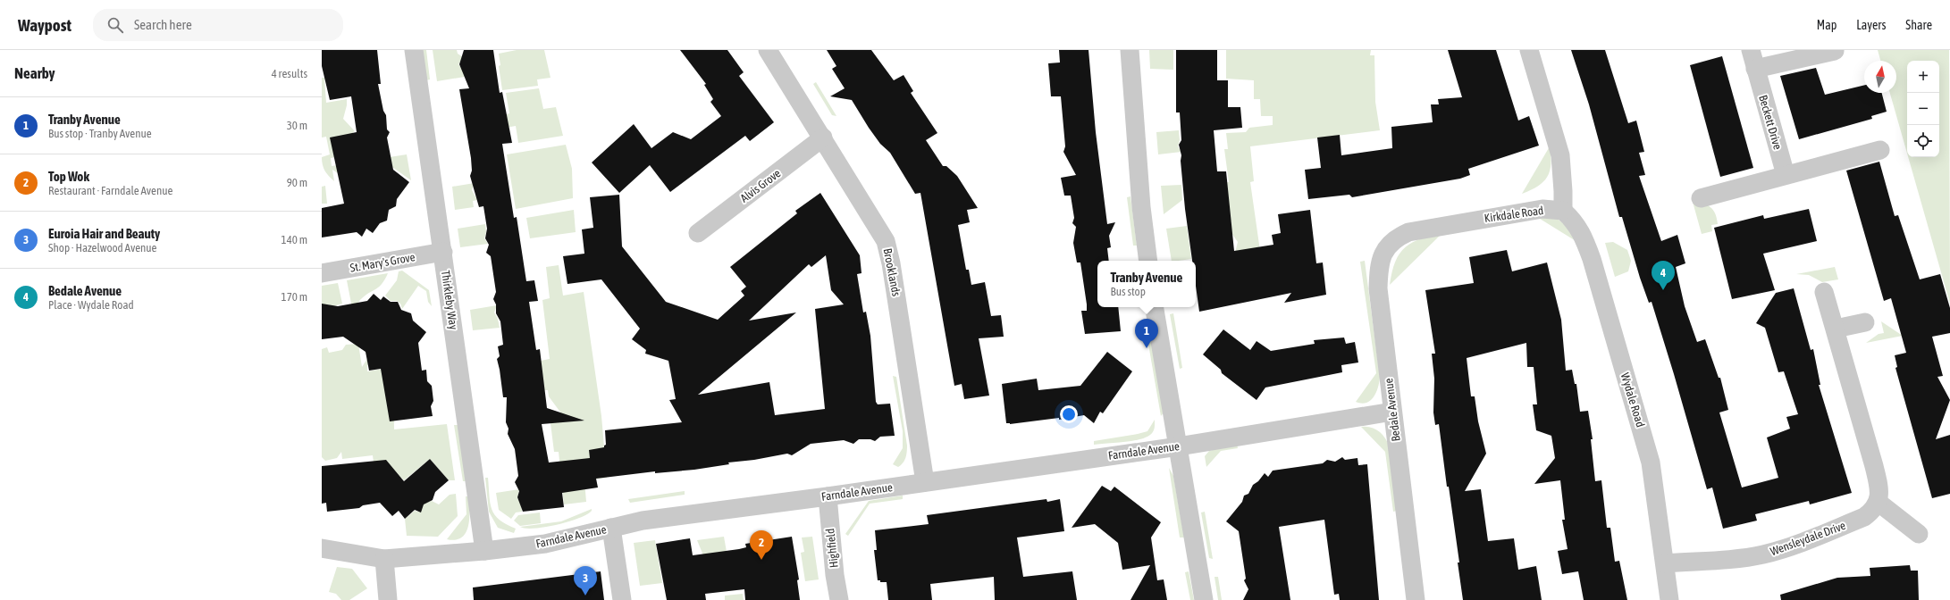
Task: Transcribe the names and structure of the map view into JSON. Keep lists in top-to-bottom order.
{
  "streets": {
    "street": [
      "Beckett Drive",
      "Alvis Grove",
      "Kirkdale Road",
      "St. Mary's Grove",
      "Brooklands",
      "Thirkleby Way",
      "Wydale Road",
      "Bedale Avenue",
      "Farndale Avenue",
      "Wensleydale Drive",
      "Highfield"
    ]
  },
  "crossings": [
    ["Alvis Grove", "Brooklands"],
    ["Kirkdale Road", "Wydale Road"],
    ["Kirkdale Road", "Bedale Avenue"],
    ["St. Mary's Grove", "Thirkleby Way"],
    ["Brooklands", "Farndale Avenue"],
    ["Thirkleby Way", "Farndale Avenue"],
    ["Wydale Road", "Wensleydale Drive"],
    ["Bedale Avenue", "Farndale Avenue"],
    ["Farndale Avenue", "Highfield"]
  ],
  "north": "top",
  "page": {
    "header": "Waypost",
    "search": "Search here",
    "nav": ["Map", "Layers", "Share"],
    "heading": ["Nearby", "4 results"],
    "map_buttons": ["+", "−"],
    "list": [
      {
        "mark": "1",
        "name": "Tranby Avenue",
        "note": "Bus stop · Tranby Avenue",
        "value": "30 m"
      },
      {
        "mark": "2",
        "name": "Top Wok",
        "note": "Restaurant · Farndale Avenue",
        "value": "90 m"
      },
      {
        "mark": "3",
        "name": "Euroia Hair and Beauty",
        "note": "Shop · Hazelwood Avenue",
        "value": "140 m"
      },
      {
        "mark": "4",
        "name": "Bedale Avenue",
        "note": "Place · Wydale Road",
        "value": "170 m"
      }
    ],
    "popup": ["Tranby Avenue", "Bus stop"],
    "pins": [
      "4",
      "1",
      "2",
      "3"
    ]
  }
}
